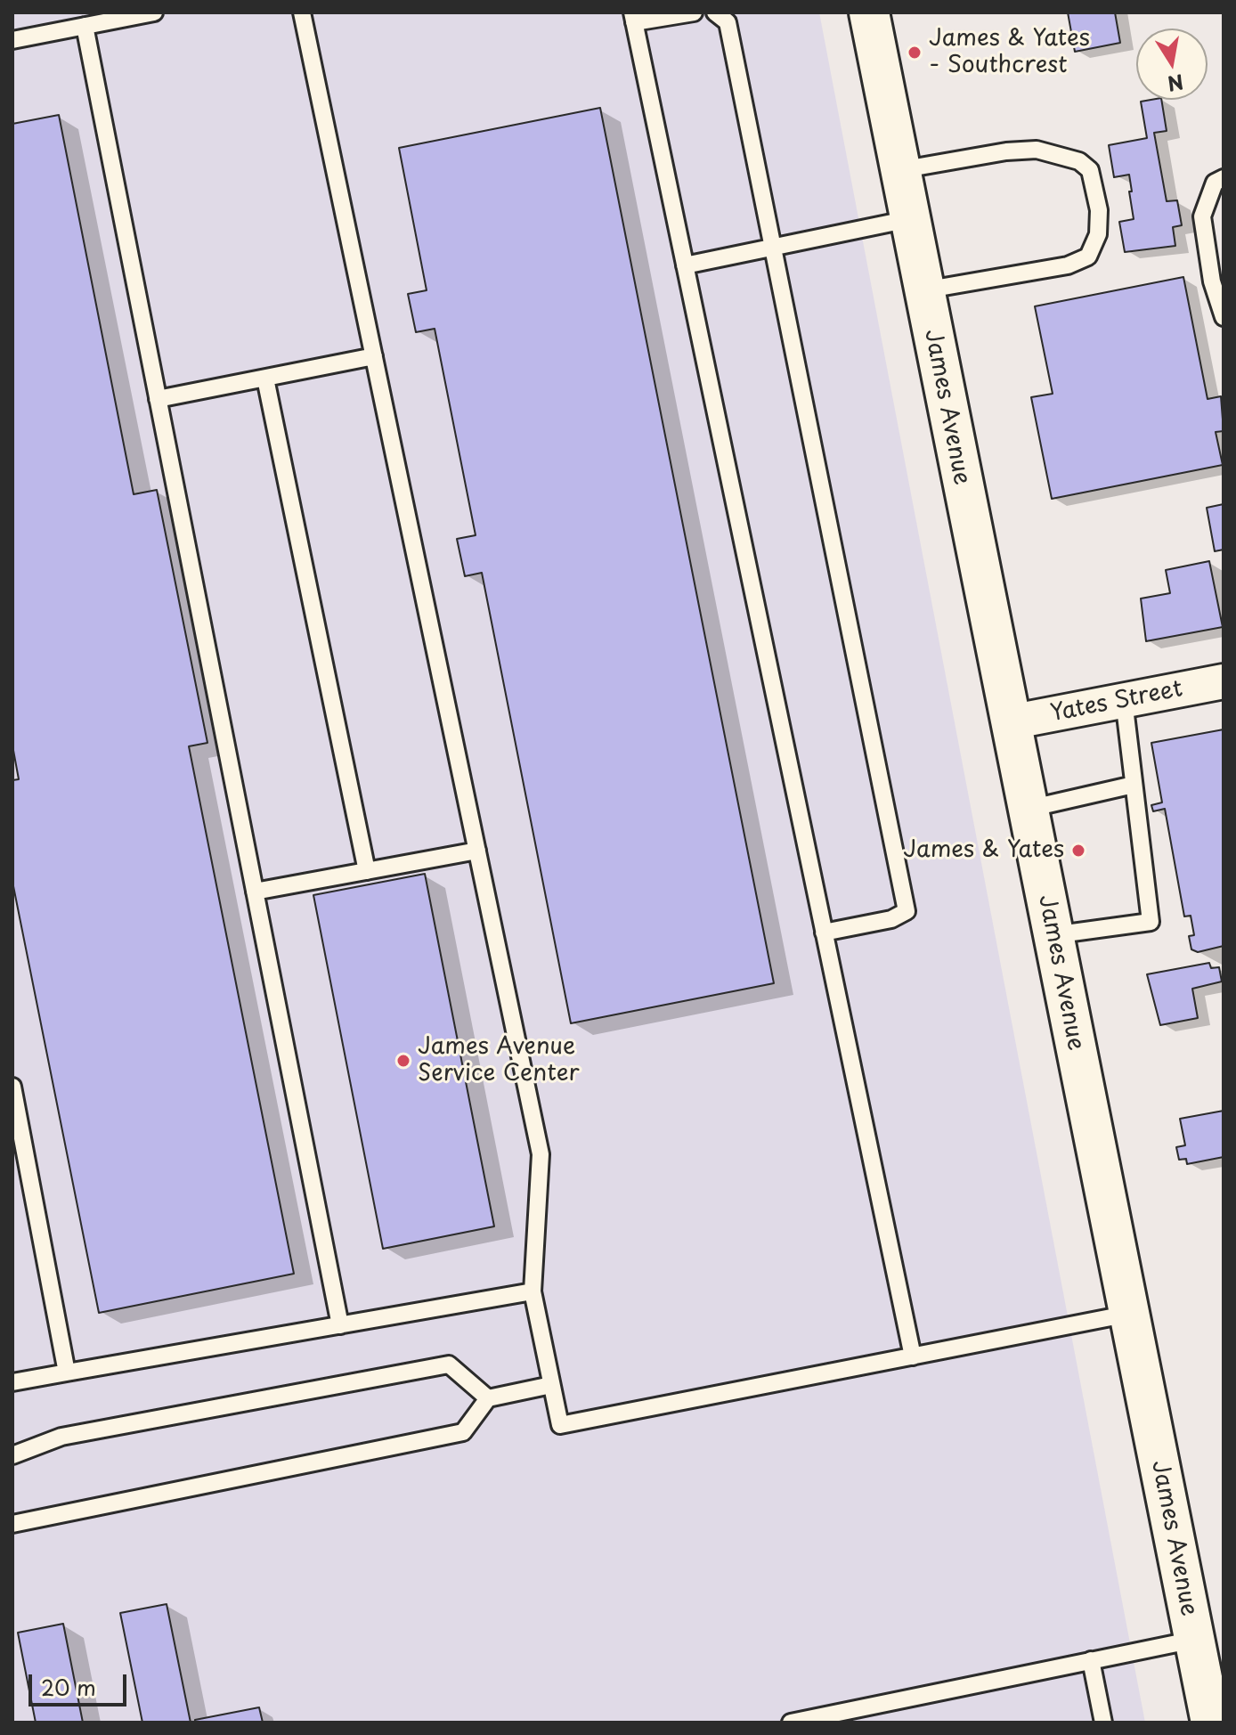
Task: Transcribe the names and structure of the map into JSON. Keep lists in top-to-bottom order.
{
  "streets": {
    "main road": ["James Avenue"],
    "street": ["Yates Street"]
  },
  "crossings": [
    ["James Avenue", "Yates Street"]
  ],
  "places": ["James & Yates - Southcrest", "James & Yates", "James Avenue Service Center"],
  "scale_bar": "20 m",
  "north": "bottom"
}
